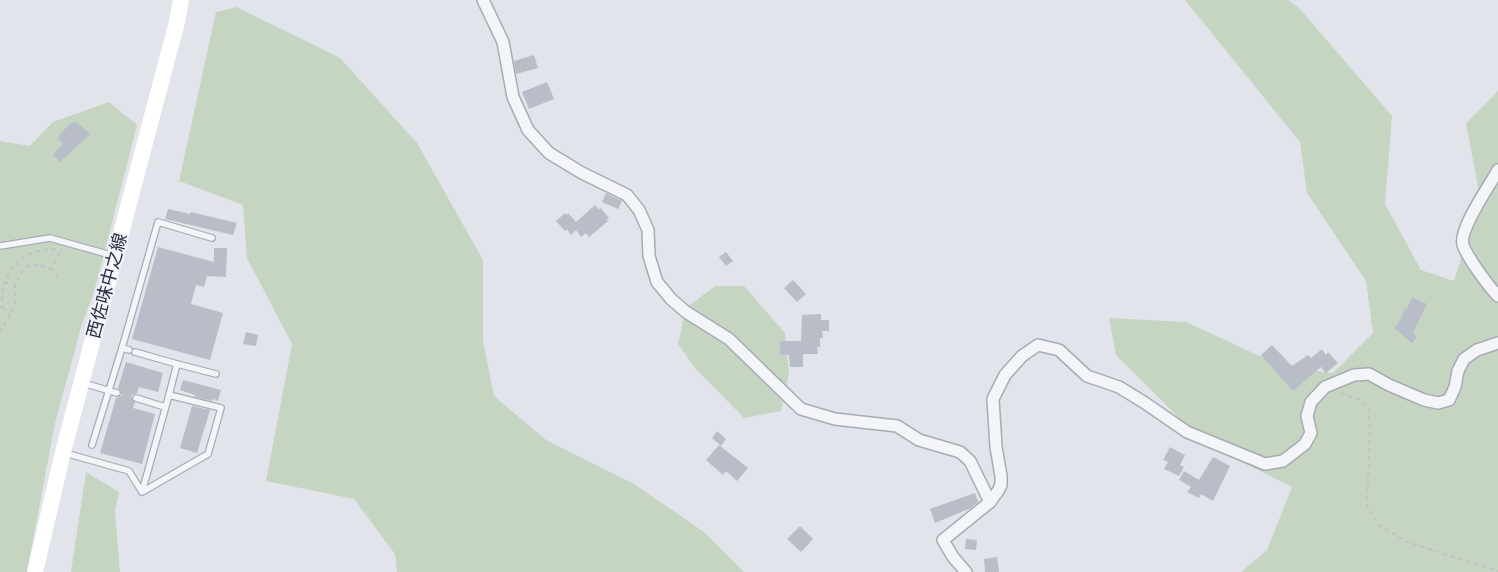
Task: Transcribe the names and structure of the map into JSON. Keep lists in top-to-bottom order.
{
  "streets": {
    "main road": ["西佐味中之線"]
  }
}
